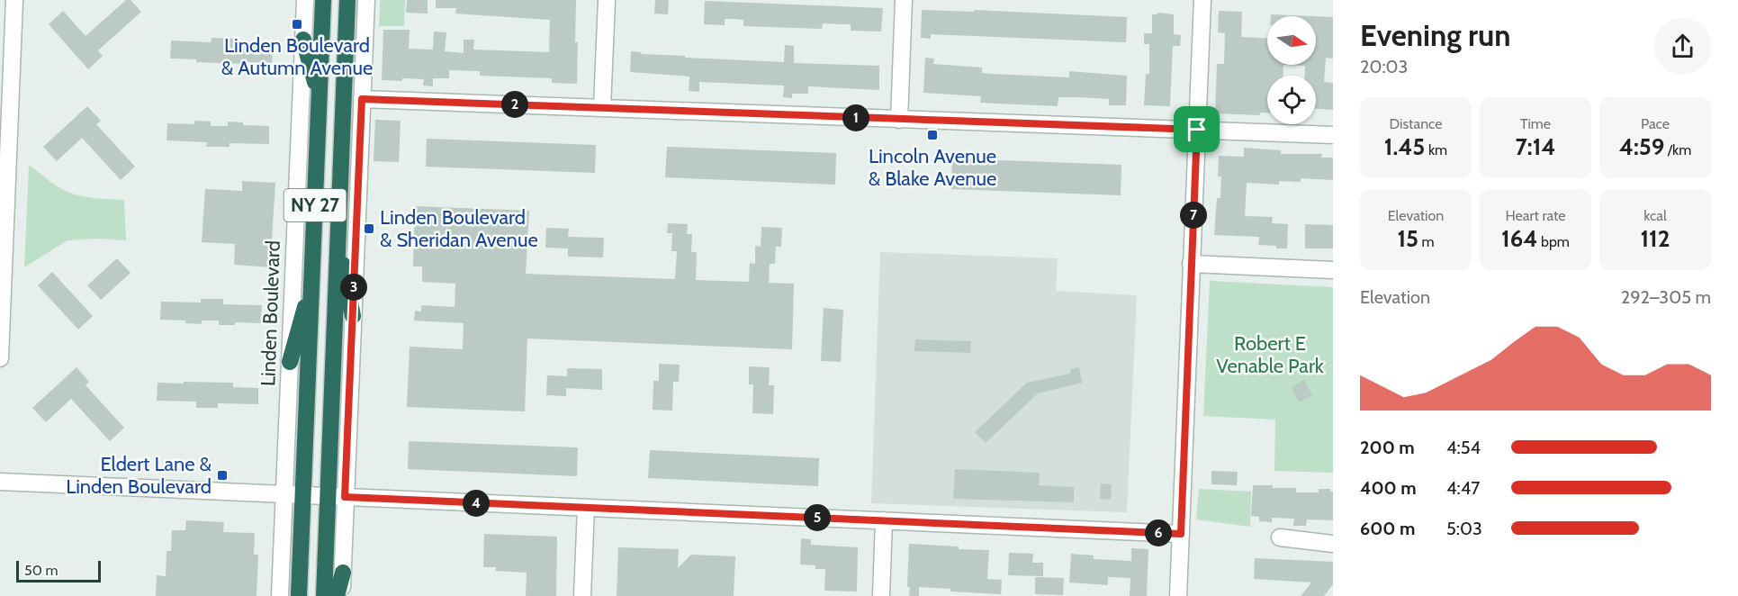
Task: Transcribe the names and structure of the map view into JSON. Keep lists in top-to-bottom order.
{
  "streets": {
    "highway": ["NY 27", "Linden Boulevard"]
  },
  "parks": ["Robert E Venable Park"],
  "places": {
    "transit": [
      "Linden Boulevard & Autumn Avenue",
      "Lincoln Avenue & Blake Avenue",
      "Linden Boulevard & Sheridan Avenue",
      "Eldert Lane & Linden Boulevard"
    ]
  },
  "scale_bar": "50 m",
  "north": "right",
  "page": {
    "heading": ["Evening run", "20:03"],
    "pins": [
      "2",
      "1",
      "7",
      "3",
      "4",
      "5",
      "6"
    ],
    "stats": [
      ["Distance", "1.45 km"],
      ["Time", "7:14"],
      ["Pace", "4:59 /km"],
      ["Elevation", "15 m"],
      ["Heart rate", "164 bpm"],
      ["kcal", "112"]
    ],
    "chart": ["Elevation", "292–305 m"],
    "list": [
      {
        "name": "200 m",
        "note": "4:54"
      },
      {
        "name": "400 m",
        "note": "4:47"
      },
      {
        "name": "600 m",
        "note": "5:03"
      }
    ],
    "scale": "50 m"
  }
}
